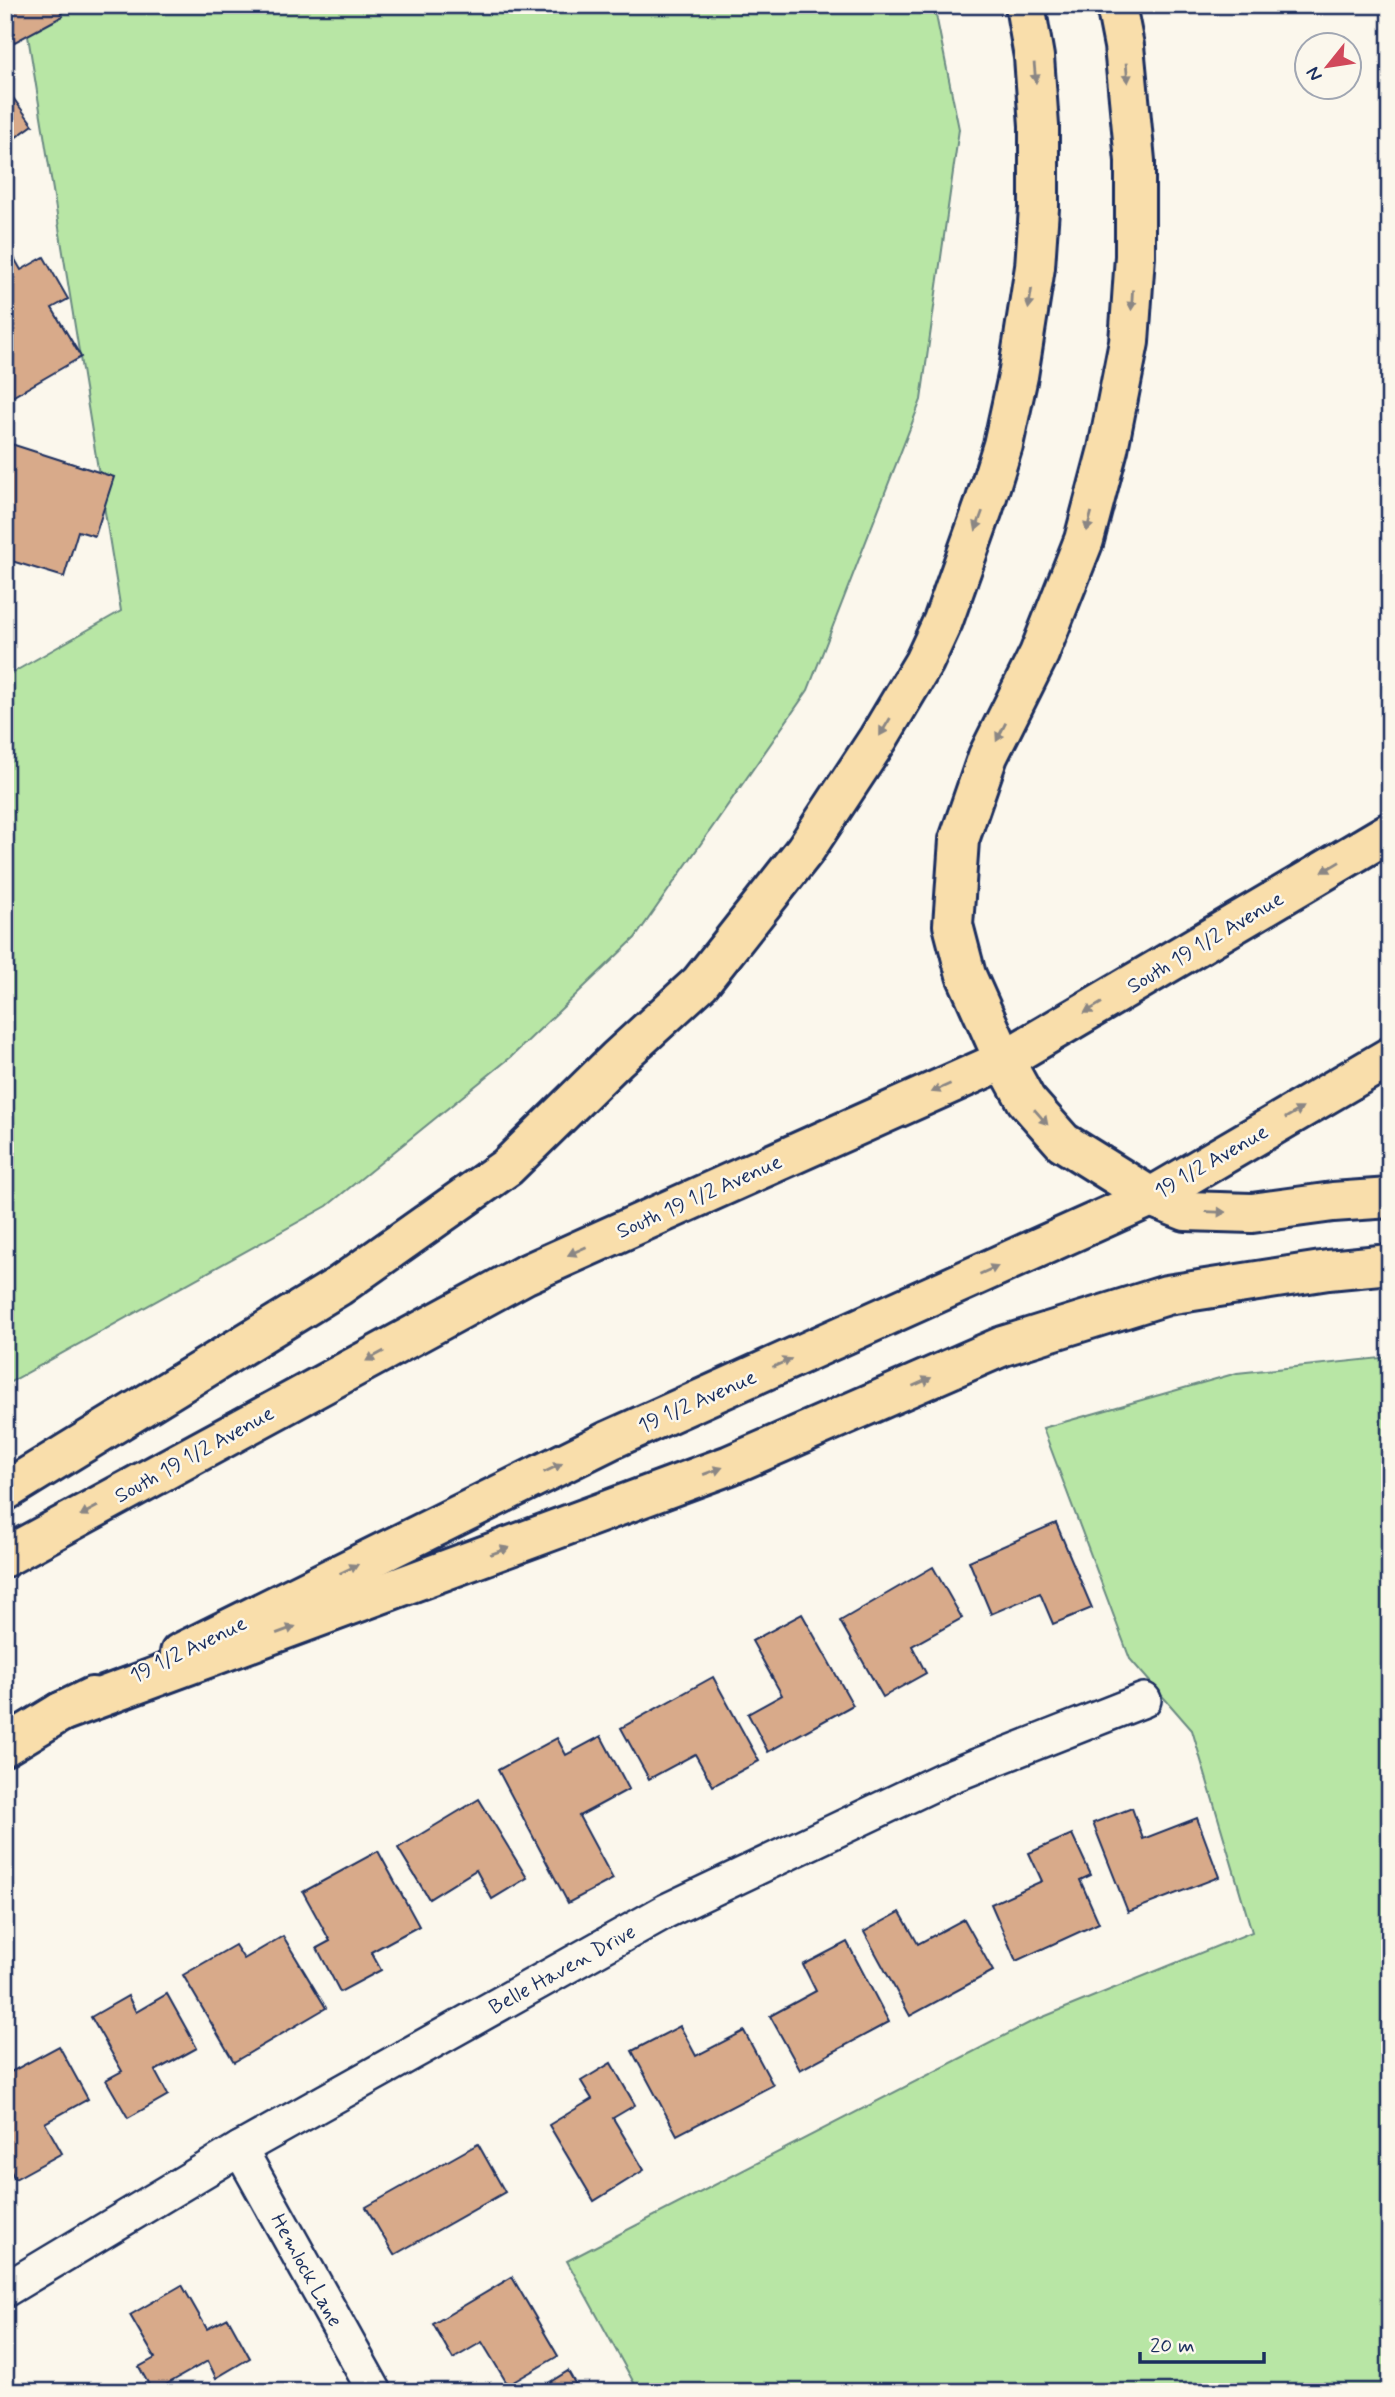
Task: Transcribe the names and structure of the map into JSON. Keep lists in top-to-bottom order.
{
  "streets": {
    "highway": ["South 19 1/2 Avenue", "19 1/2 Avenue"],
    "street": ["Belle Haven Drive", "Hemlock Lane"]
  },
  "crossings": [
    ["Belle Haven Drive", "Hemlock Lane"]
  ],
  "scale_bar": "20 m",
  "north": "bottom left"
}
